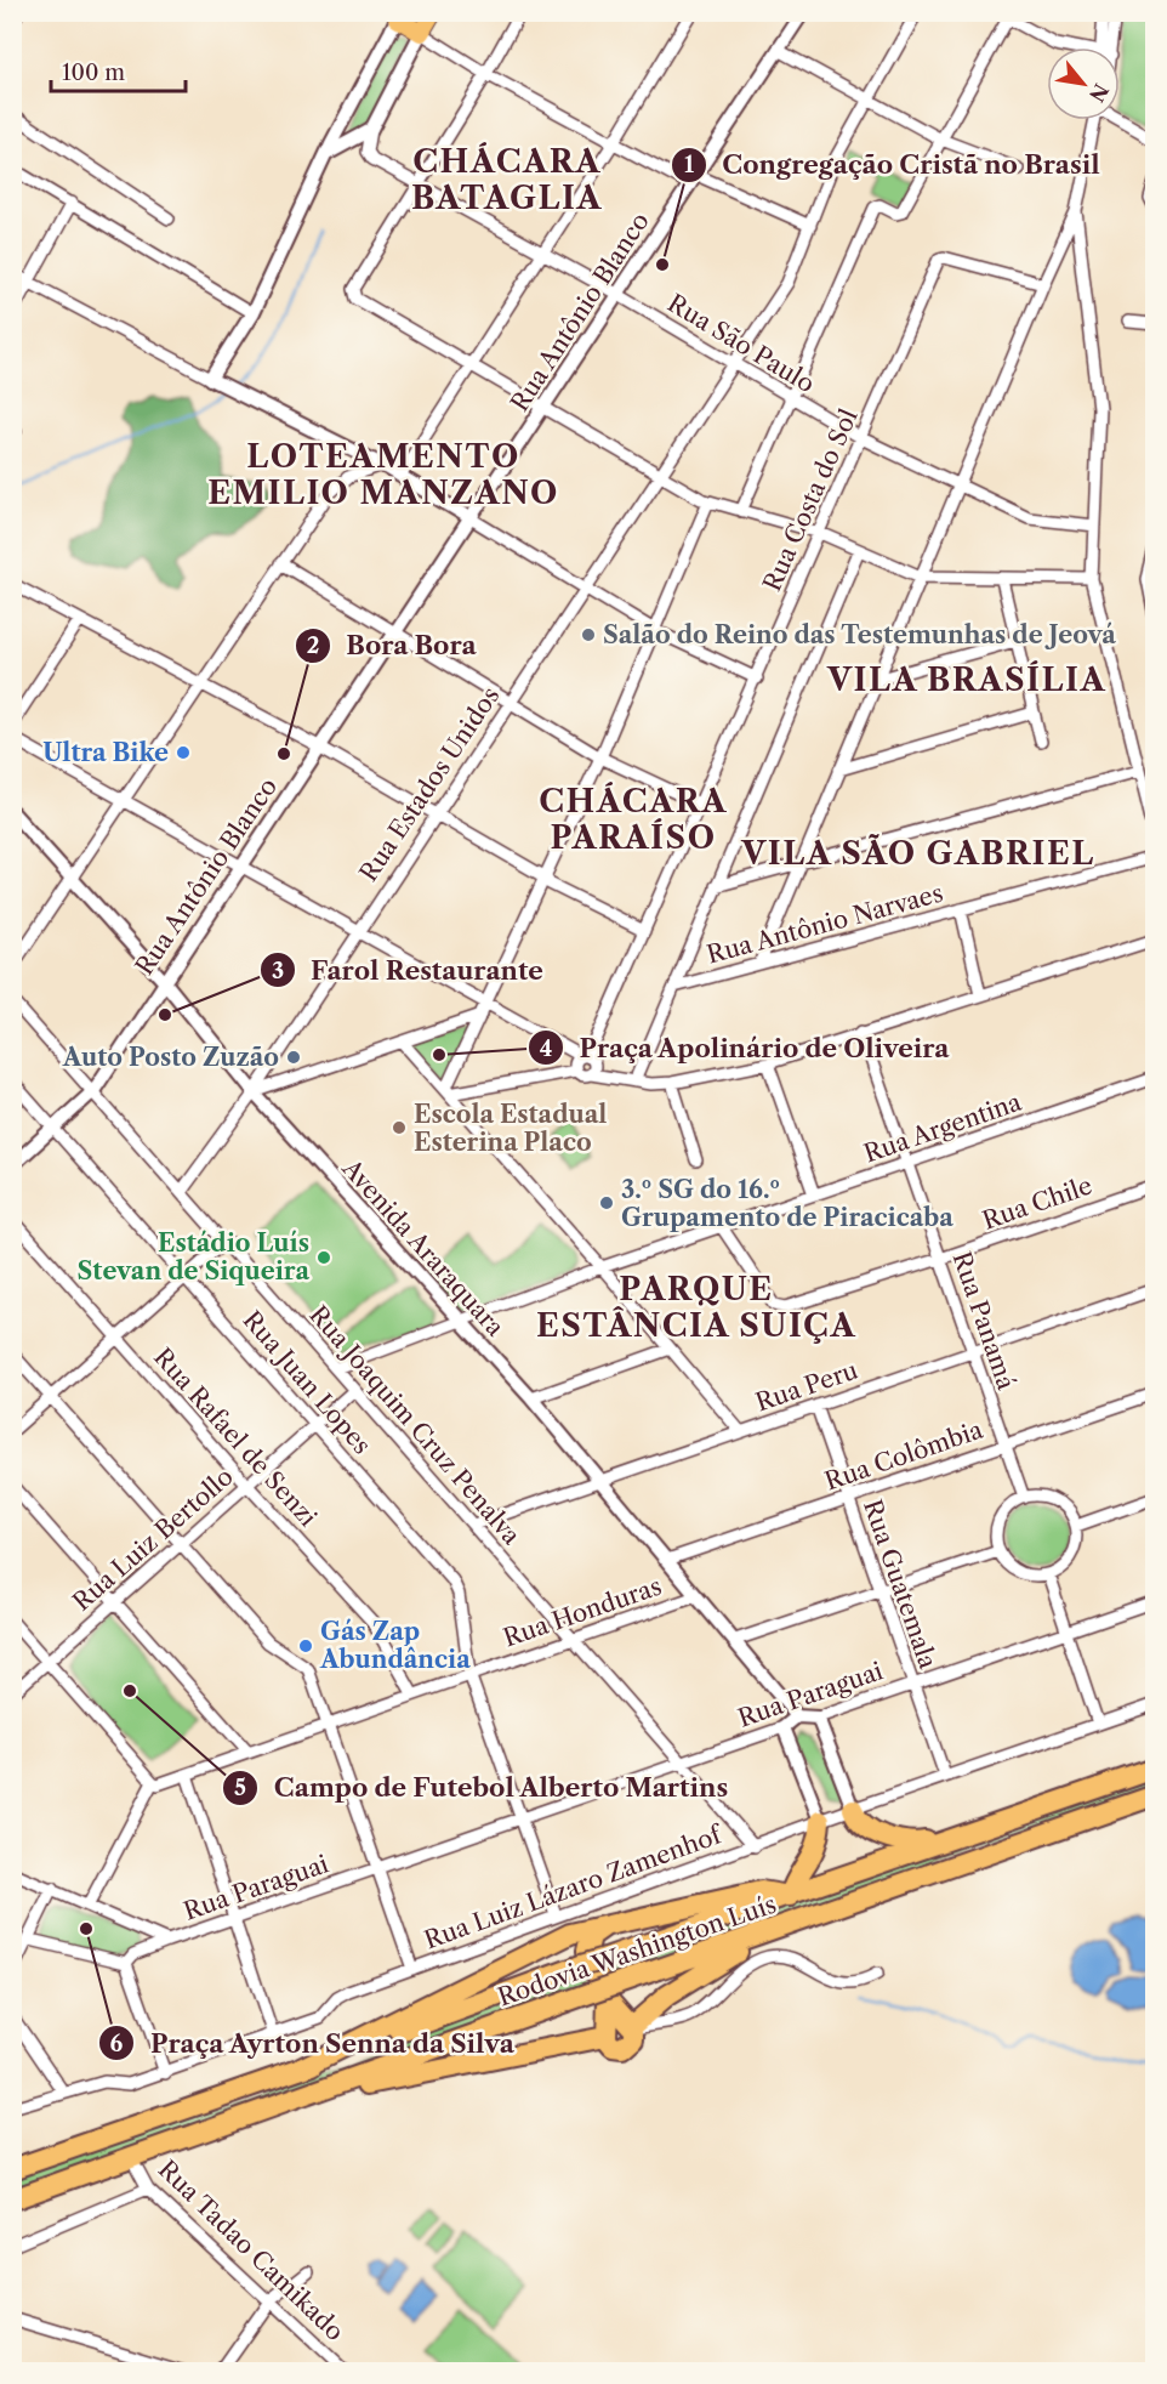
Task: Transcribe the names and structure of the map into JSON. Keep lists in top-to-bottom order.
{
  "streets": {
    "highway": ["Rodovia Washington Luís"],
    "street": [
      "Rua Antônio Blanco",
      "Rua São Paulo",
      "Rua Costa do Sol",
      "Rua Estados Unidos",
      "Rua Antônio Narvaes",
      "Rua Argentina",
      "Rua Chile",
      "Avenida Araraquara",
      "Rua Panamá",
      "Rua Juan Lopes",
      "Rua Peru",
      "Rua Joaquim Cruz Penalva",
      "Rua Rafael de Senzi",
      "Rua Colômbia",
      "Rua Luiz Bertollo",
      "Rua Guatemala",
      "Rua Honduras",
      "Rua Paraguai",
      "Rua Luiz Lázaro Zamenhof",
      "Rua Tadao Camikado"
    ]
  },
  "crossings": [
    ["Rua Antônio Blanco", "Rua São Paulo"],
    ["Rua Antônio Blanco", "Avenida Araraquara"],
    ["Rua Antônio Blanco", "Rua Juan Lopes"],
    ["Rua Antônio Blanco", "Rua Joaquim Cruz Penalva"],
    ["Rua São Paulo", "Rua Costa do Sol"],
    ["Rua São Paulo", "Rua Estados Unidos"],
    ["Rua Estados Unidos", "Avenida Araraquara"],
    ["Rua Estados Unidos", "Rua Joaquim Cruz Penalva"],
    ["Rua Argentina", "Rua Chile"],
    ["Rua Argentina", "Avenida Araraquara"],
    ["Rua Argentina", "Rua Panamá"],
    ["Rua Argentina", "Rua Joaquim Cruz Penalva"],
    ["Rua Chile", "Rua Panamá"],
    ["Avenida Araraquara", "Rua Peru"],
    ["Avenida Araraquara", "Rua Colômbia"],
    ["Avenida Araraquara", "Rua Honduras"],
    ["Avenida Araraquara", "Rua Paraguai"],
    ["Rua Panamá", "Rua Peru"],
    ["Rua Panamá", "Rua Colômbia"],
    ["Rua Juan Lopes", "Rua Luiz Bertollo"],
    ["Rua Juan Lopes", "Rua Honduras"],
    ["Rua Peru", "Rua Joaquim Cruz Penalva"],
    ["Rua Peru", "Rua Guatemala"],
    ["Rua Joaquim Cruz Penalva", "Rua Luiz Bertollo"],
    ["Rua Joaquim Cruz Penalva", "Rua Honduras"],
    ["Rua Joaquim Cruz Penalva", "Rua Paraguai"],
    ["Rua Joaquim Cruz Penalva", "Rua Luiz Lázaro Zamenhof"],
    ["Rua Rafael de Senzi", "Rua Luiz Bertollo"],
    ["Rua Rafael de Senzi", "Rua Honduras"],
    ["Rua Colômbia", "Rua Guatemala"],
    ["Rua Guatemala", "Rua Paraguai"],
    ["Rua Guatemala", "Rua Luiz Lázaro Zamenhof"],
    ["Rodovia Washington Luís", "Rua Tadao Camikado"]
  ],
  "districts": [
    "CHÁCARA BATAGLIA",
    "LOTEAMENTO EMILIO MANZANO",
    "VILA BRASÍLIA",
    "CHÁCARA PARAÍSO",
    "VILA SÃO GABRIEL",
    "PARQUE ESTÂNCIA SUIÇA"
  ],
  "places": [
    "Congregação Cristã no Brasil",
    "Salão do Reino das Testemunhas de Jeová",
    "Ultra Bike",
    "Bora Bora",
    "Farol Restaurante",
    "Praça Apolinário de Oliveira",
    "Auto Posto Zuzão",
    "Escola Estadual Esterina Placo",
    "3.º SG do 16.º Grupamento de Piracicaba",
    "Estádio Luís Stevan de Siqueira",
    "Gás Zap Abundância",
    "Campo de Futebol Alberto Martins",
    "Praça Ayrton Senna da Silva"
  ],
  "scale_bar": "100 m",
  "north": "bottom right"
}
